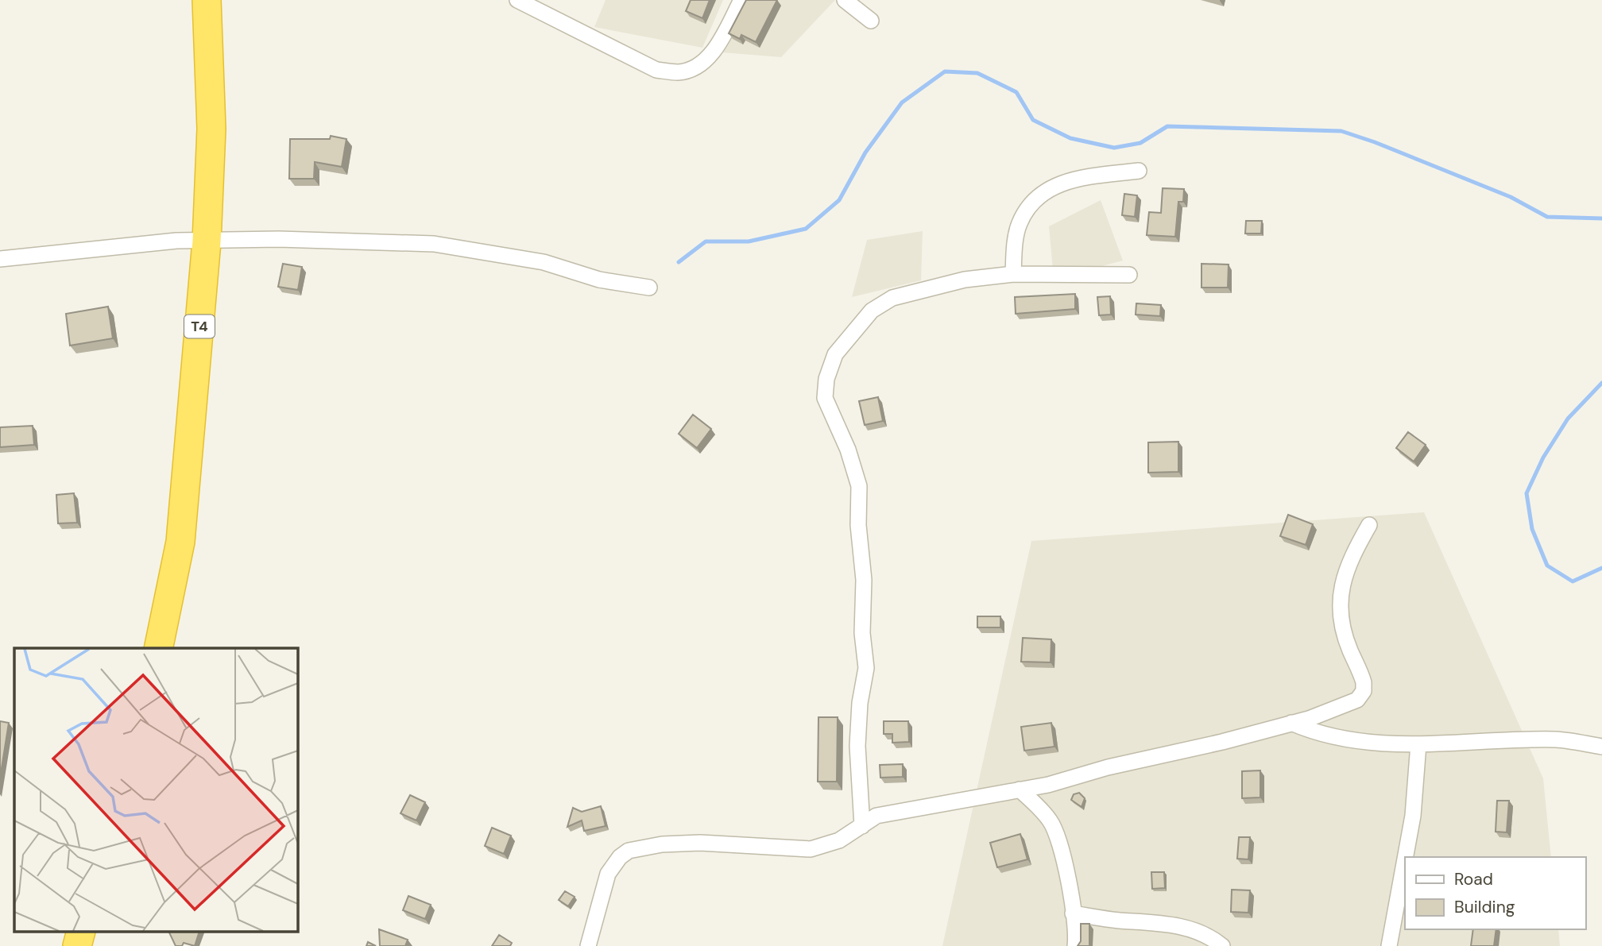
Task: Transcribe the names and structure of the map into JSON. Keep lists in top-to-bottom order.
{
  "streets": {
    "highway": ["T4"]
  },
  "legend": ["Road", "Building"]
}
